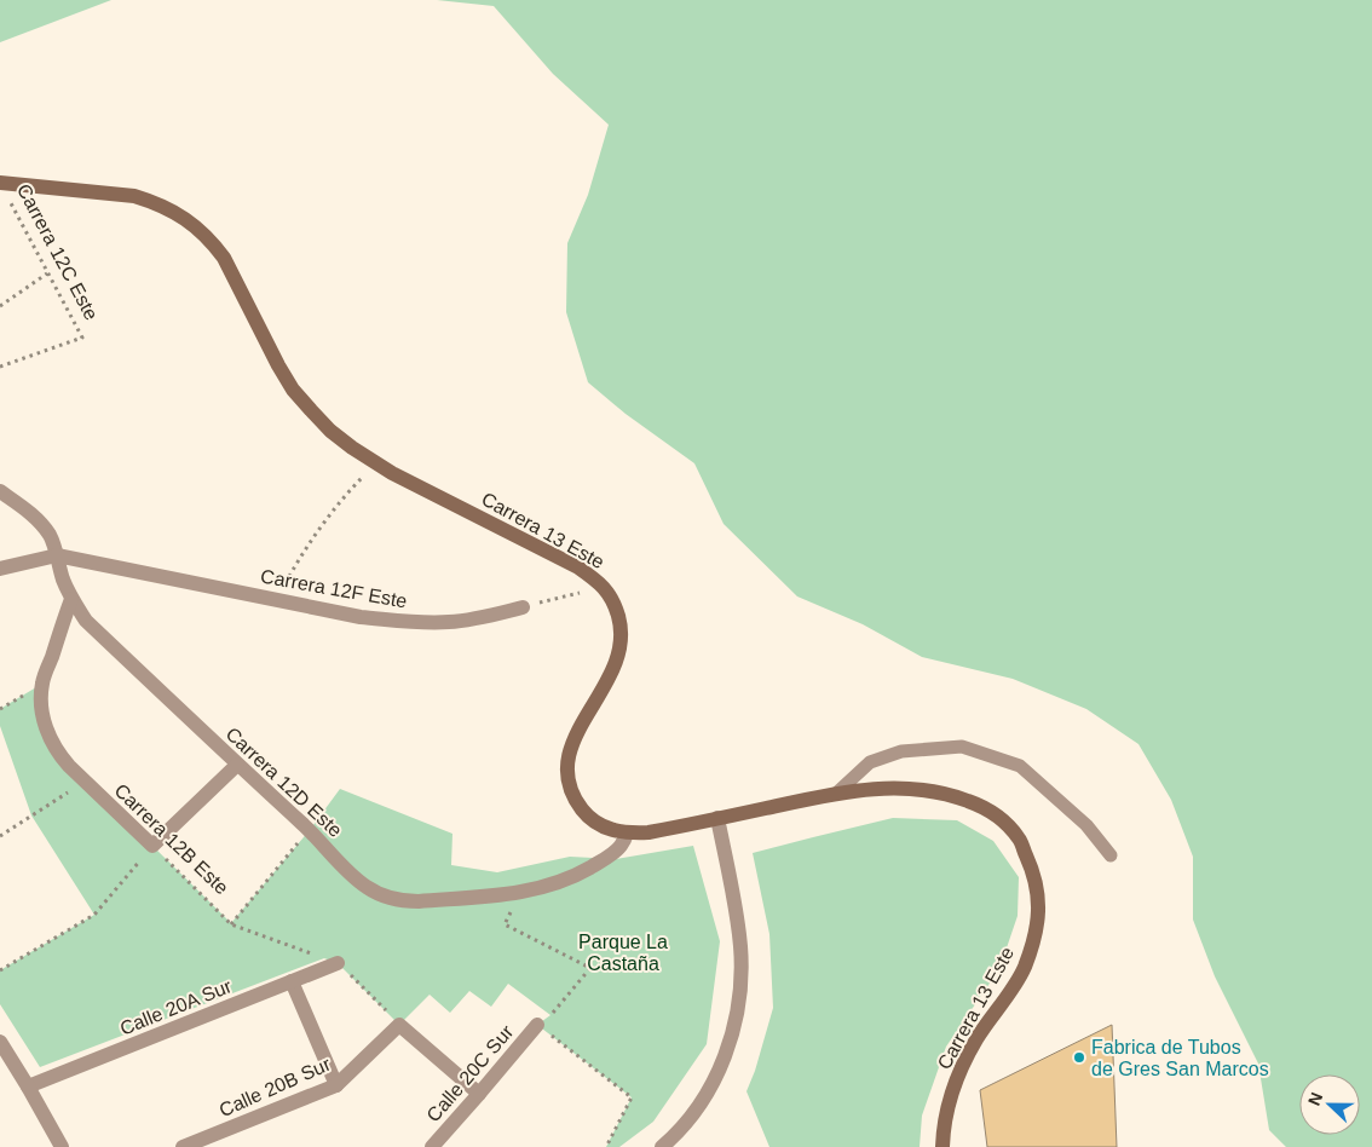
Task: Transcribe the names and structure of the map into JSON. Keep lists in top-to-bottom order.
{
  "streets": {
    "main road": ["Carrera 13 Este"],
    "street": [
      "Carrera 12F Este",
      "Carrera 12D Este",
      "Carrera 12B Este",
      "Calle 20A Sur",
      "Calle 20C Sur",
      "Calle 20B Sur"
    ],
    "path": ["Carrera 12C Este"]
  },
  "crossings": [
    ["Carrera 12C Este", "Carrera 13 Este"],
    ["Carrera 13 Este", "Carrera 12D Este"],
    ["Carrera 12F Este", "Carrera 12D Este"],
    ["Carrera 12D Este", "Carrera 12B Este"],
    ["Carrera 12B Este", "Calle 20A Sur"],
    ["Carrera 12B Este", "Calle 20B Sur"]
  ],
  "parks": ["Parque La Castaña"],
  "places": ["Fabrica de Tubos de Gres San Marcos"],
  "north": "left"
}
